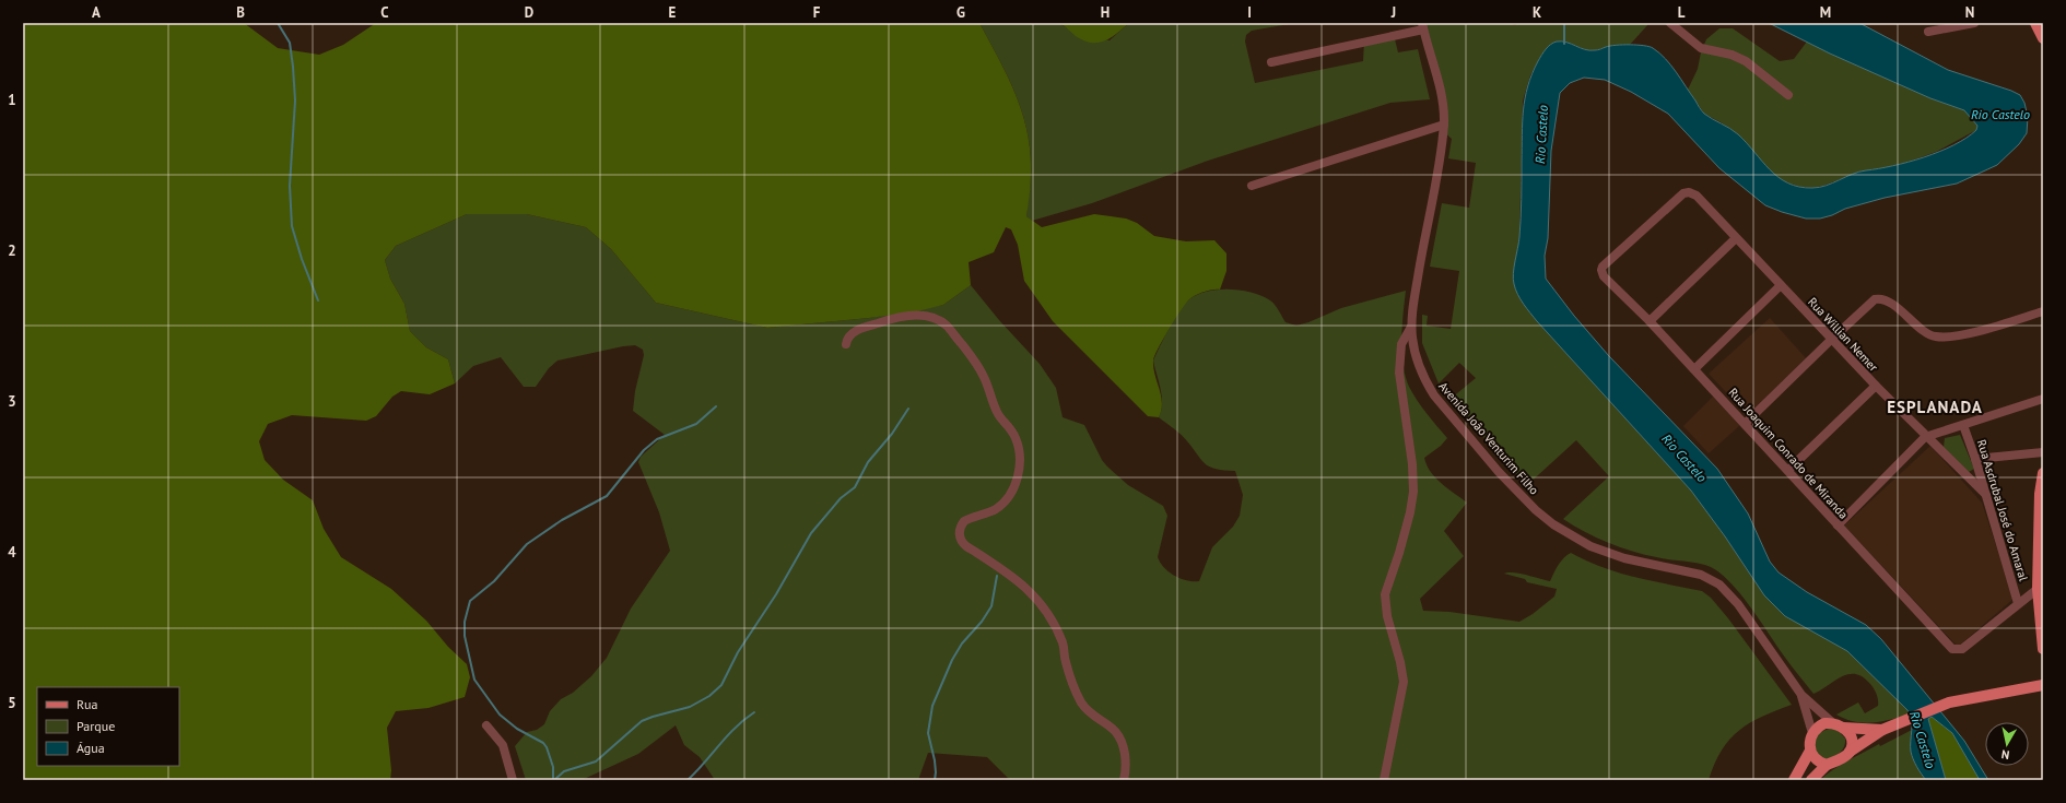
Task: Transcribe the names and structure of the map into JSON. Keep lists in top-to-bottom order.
{
  "streets": {
    "street": [
      "Rua Willian Nemer",
      "Avenida João Venturim Filho",
      "Rua Joaquim Conrado de Miranda",
      "Rua Asdrubal José do Amaral"
    ]
  },
  "crossings": [
    ["Rua Willian Nemer", "Rua Joaquim Conrado de Miranda"],
    ["Rua Willian Nemer", "Rua Asdrubal José do Amaral"],
    ["Rua Joaquim Conrado de Miranda", "Rua Asdrubal José do Amaral"]
  ],
  "districts": ["ESPLANADA"],
  "water": ["Rio Castelo"],
  "legend": ["Rua", "Parque", "Água"],
  "north": "bottom",
  "grid": {
    "columns": [
      "A",
      "B",
      "C",
      "D",
      "E",
      "F",
      "G",
      "H",
      "I",
      "J",
      "K",
      "L",
      "M",
      "N"
    ],
    "rows": [
      "1",
      "2",
      "3",
      "4",
      "5"
    ]
  }
}
